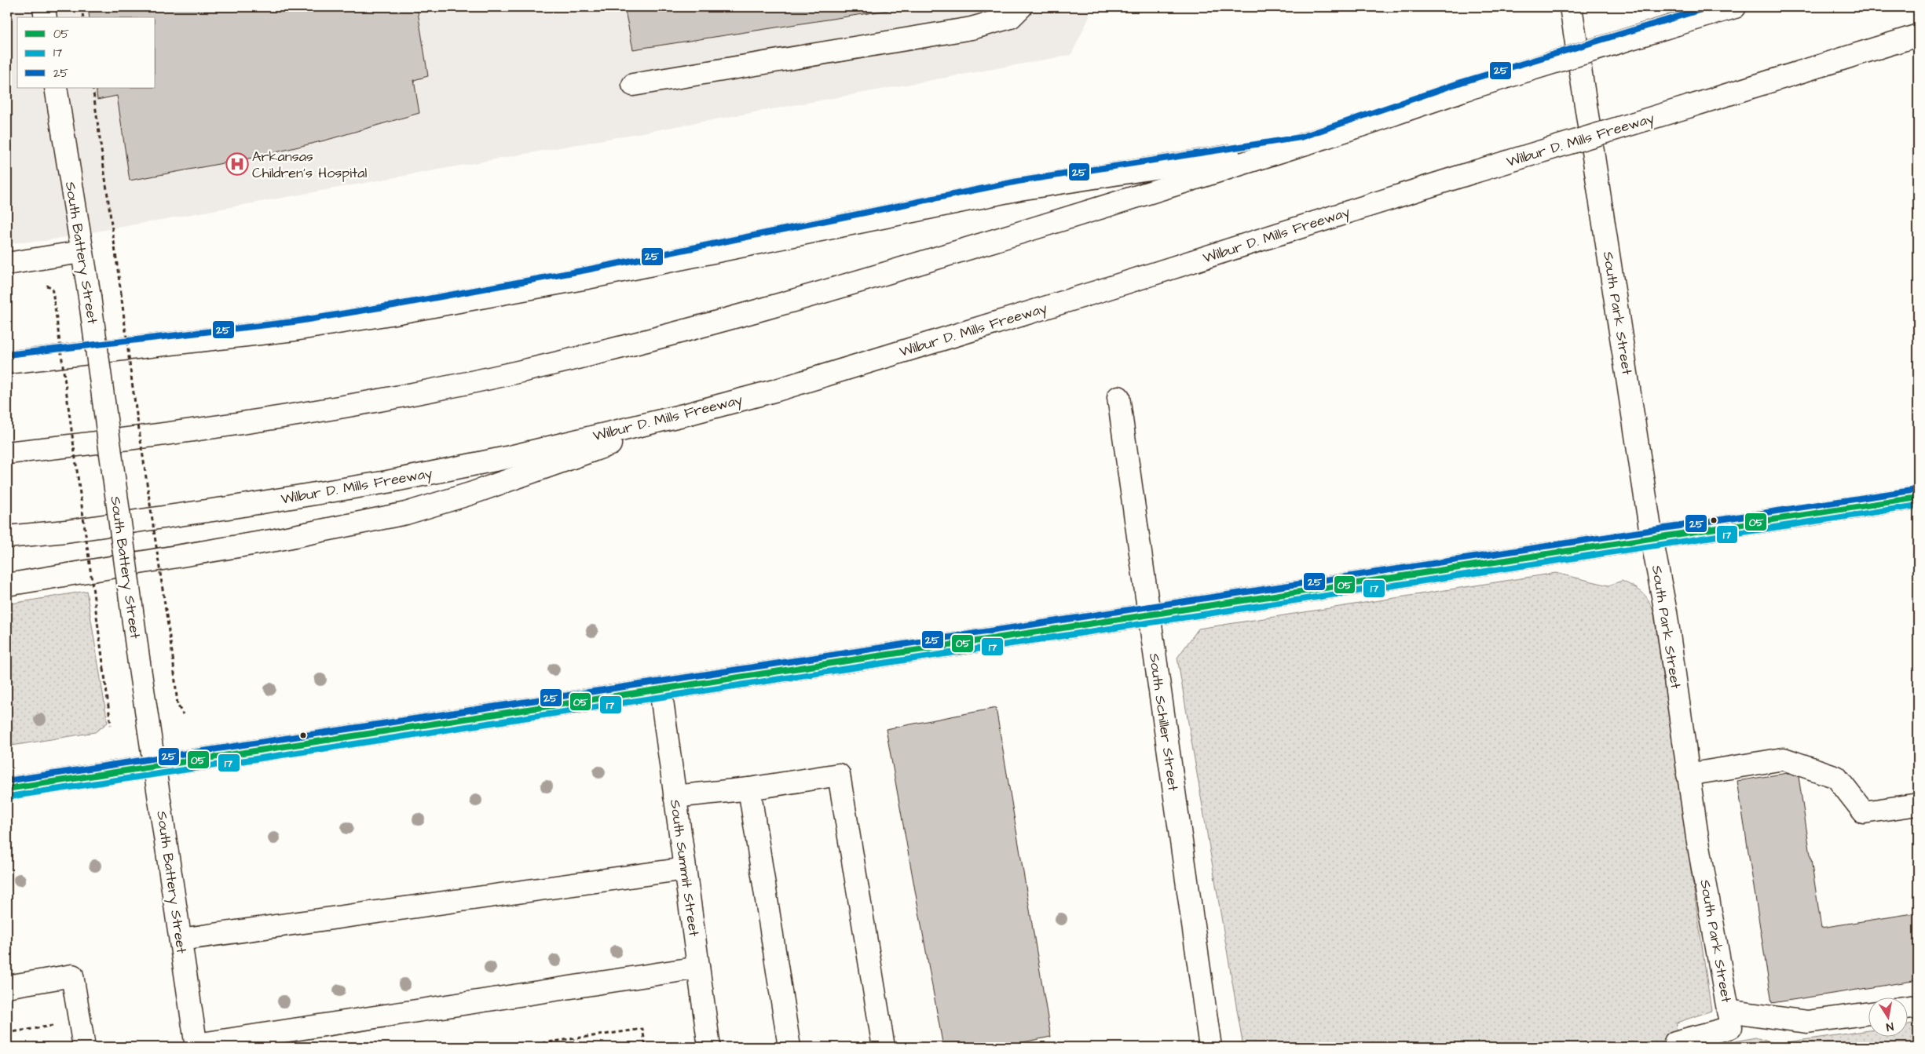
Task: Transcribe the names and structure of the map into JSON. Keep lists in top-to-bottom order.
{
  "streets": {
    "main road": [
      "Wilbur D. Mills Freeway",
      "South Battery Street",
      "South Park Street",
      "South Schiller Street",
      "South Summit Street"
    ]
  },
  "places": {
    "hospital": ["Arkansas Children's Hospital"]
  },
  "lines": ["transit line 25", "transit line 05", "transit line 17"],
  "legend": ["05", "17", "25"],
  "north": "bottom"
}
